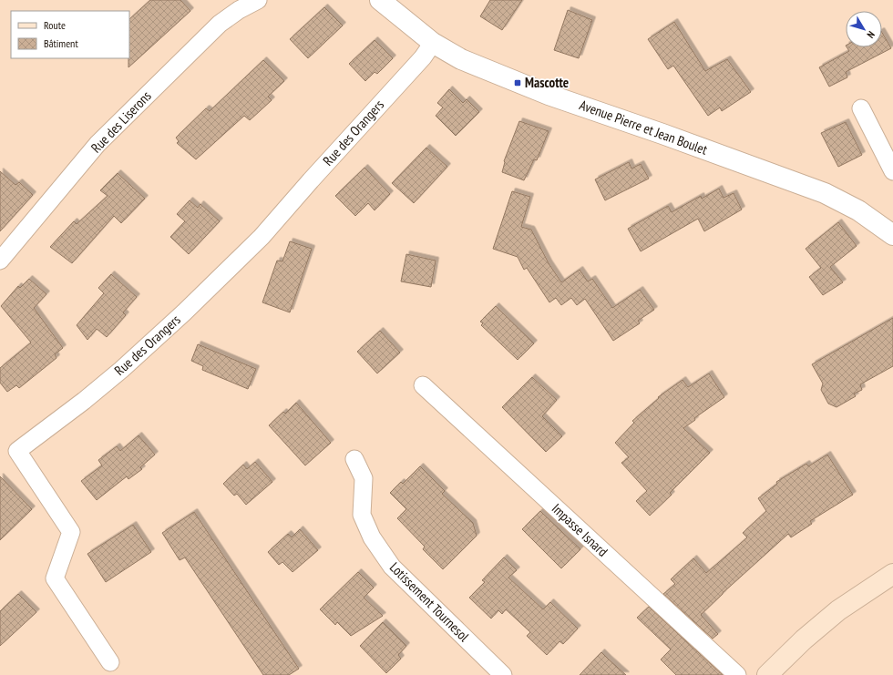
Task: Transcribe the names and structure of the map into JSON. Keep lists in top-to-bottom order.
{
  "streets": {
    "street": [
      "Rue des Liserons",
      "Avenue Pierre et Jean Boulet",
      "Rue des Orangers",
      "Impasse Isnard",
      "Lotissement Tournesol"
    ]
  },
  "crossings": [
    ["Avenue Pierre et Jean Boulet", "Rue des Orangers"]
  ],
  "places": {
    "transit": ["Mascotte"]
  },
  "legend": ["Route", "Bâtiment"],
  "north": "bottom right"
}
